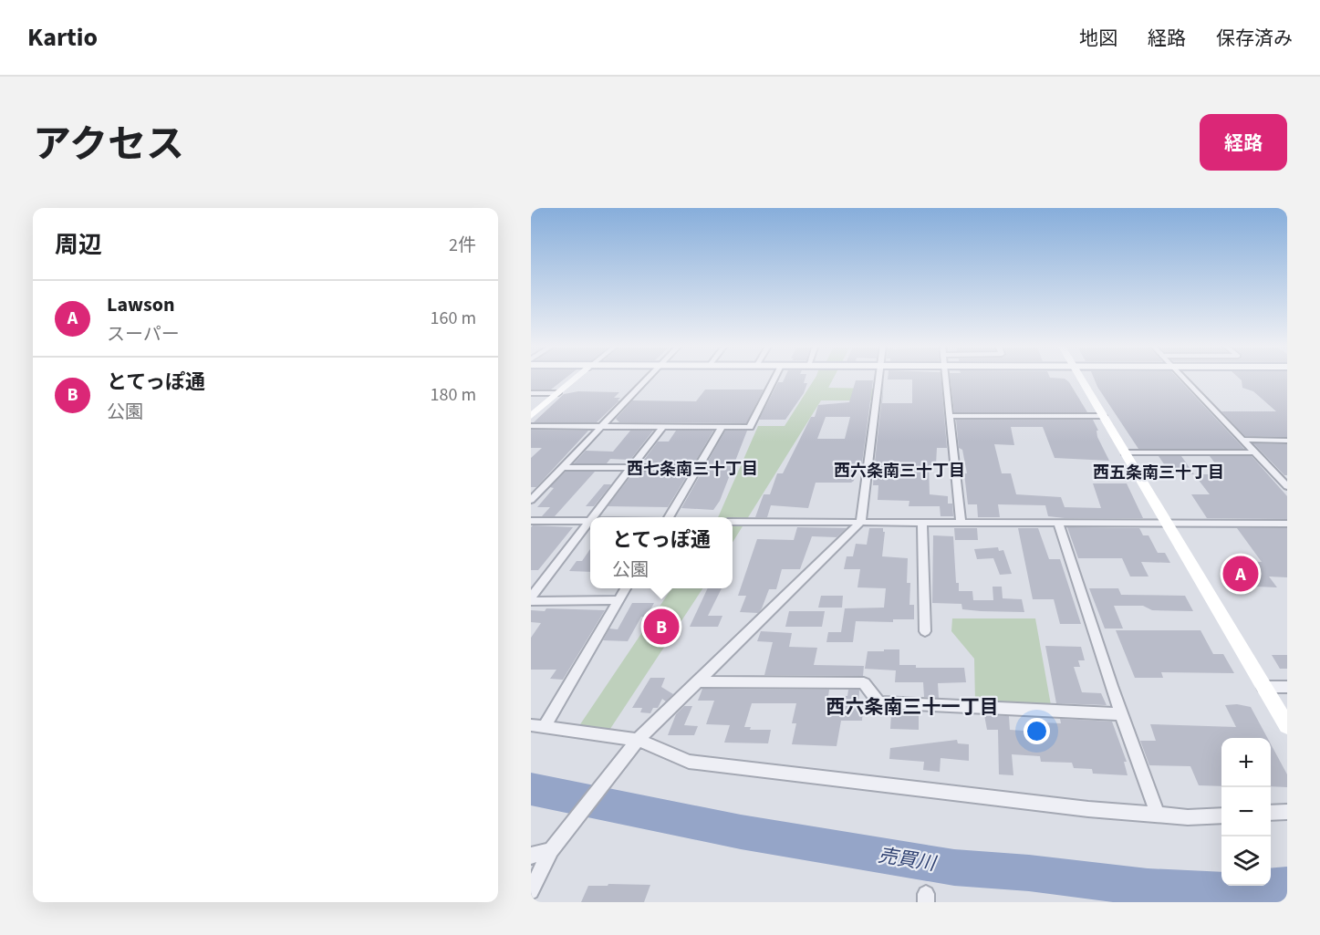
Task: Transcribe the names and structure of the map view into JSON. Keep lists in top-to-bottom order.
{
  "districts": [
    "西七条南三十丁目",
    "西六条南三十丁目",
    "西五条南三十丁目",
    "西六条南三十一丁目"
  ],
  "water": ["売買川"],
  "page": {
    "header": "Kartio",
    "nav": ["地図", "経路", "保存済み"],
    "title": "アクセス",
    "buttons": "経路",
    "heading": ["周辺", "2件"],
    "list": [
      {
        "mark": "A",
        "name": "Lawson",
        "note": "スーパー",
        "value": "160 m"
      },
      {
        "mark": "B",
        "name": "とてっぽ通",
        "note": "公園",
        "value": "180 m"
      }
    ],
    "popup": ["とてっぽ通", "公園"],
    "pins": ["A", "B"],
    "map_buttons": ["+", "−"]
  }
}
